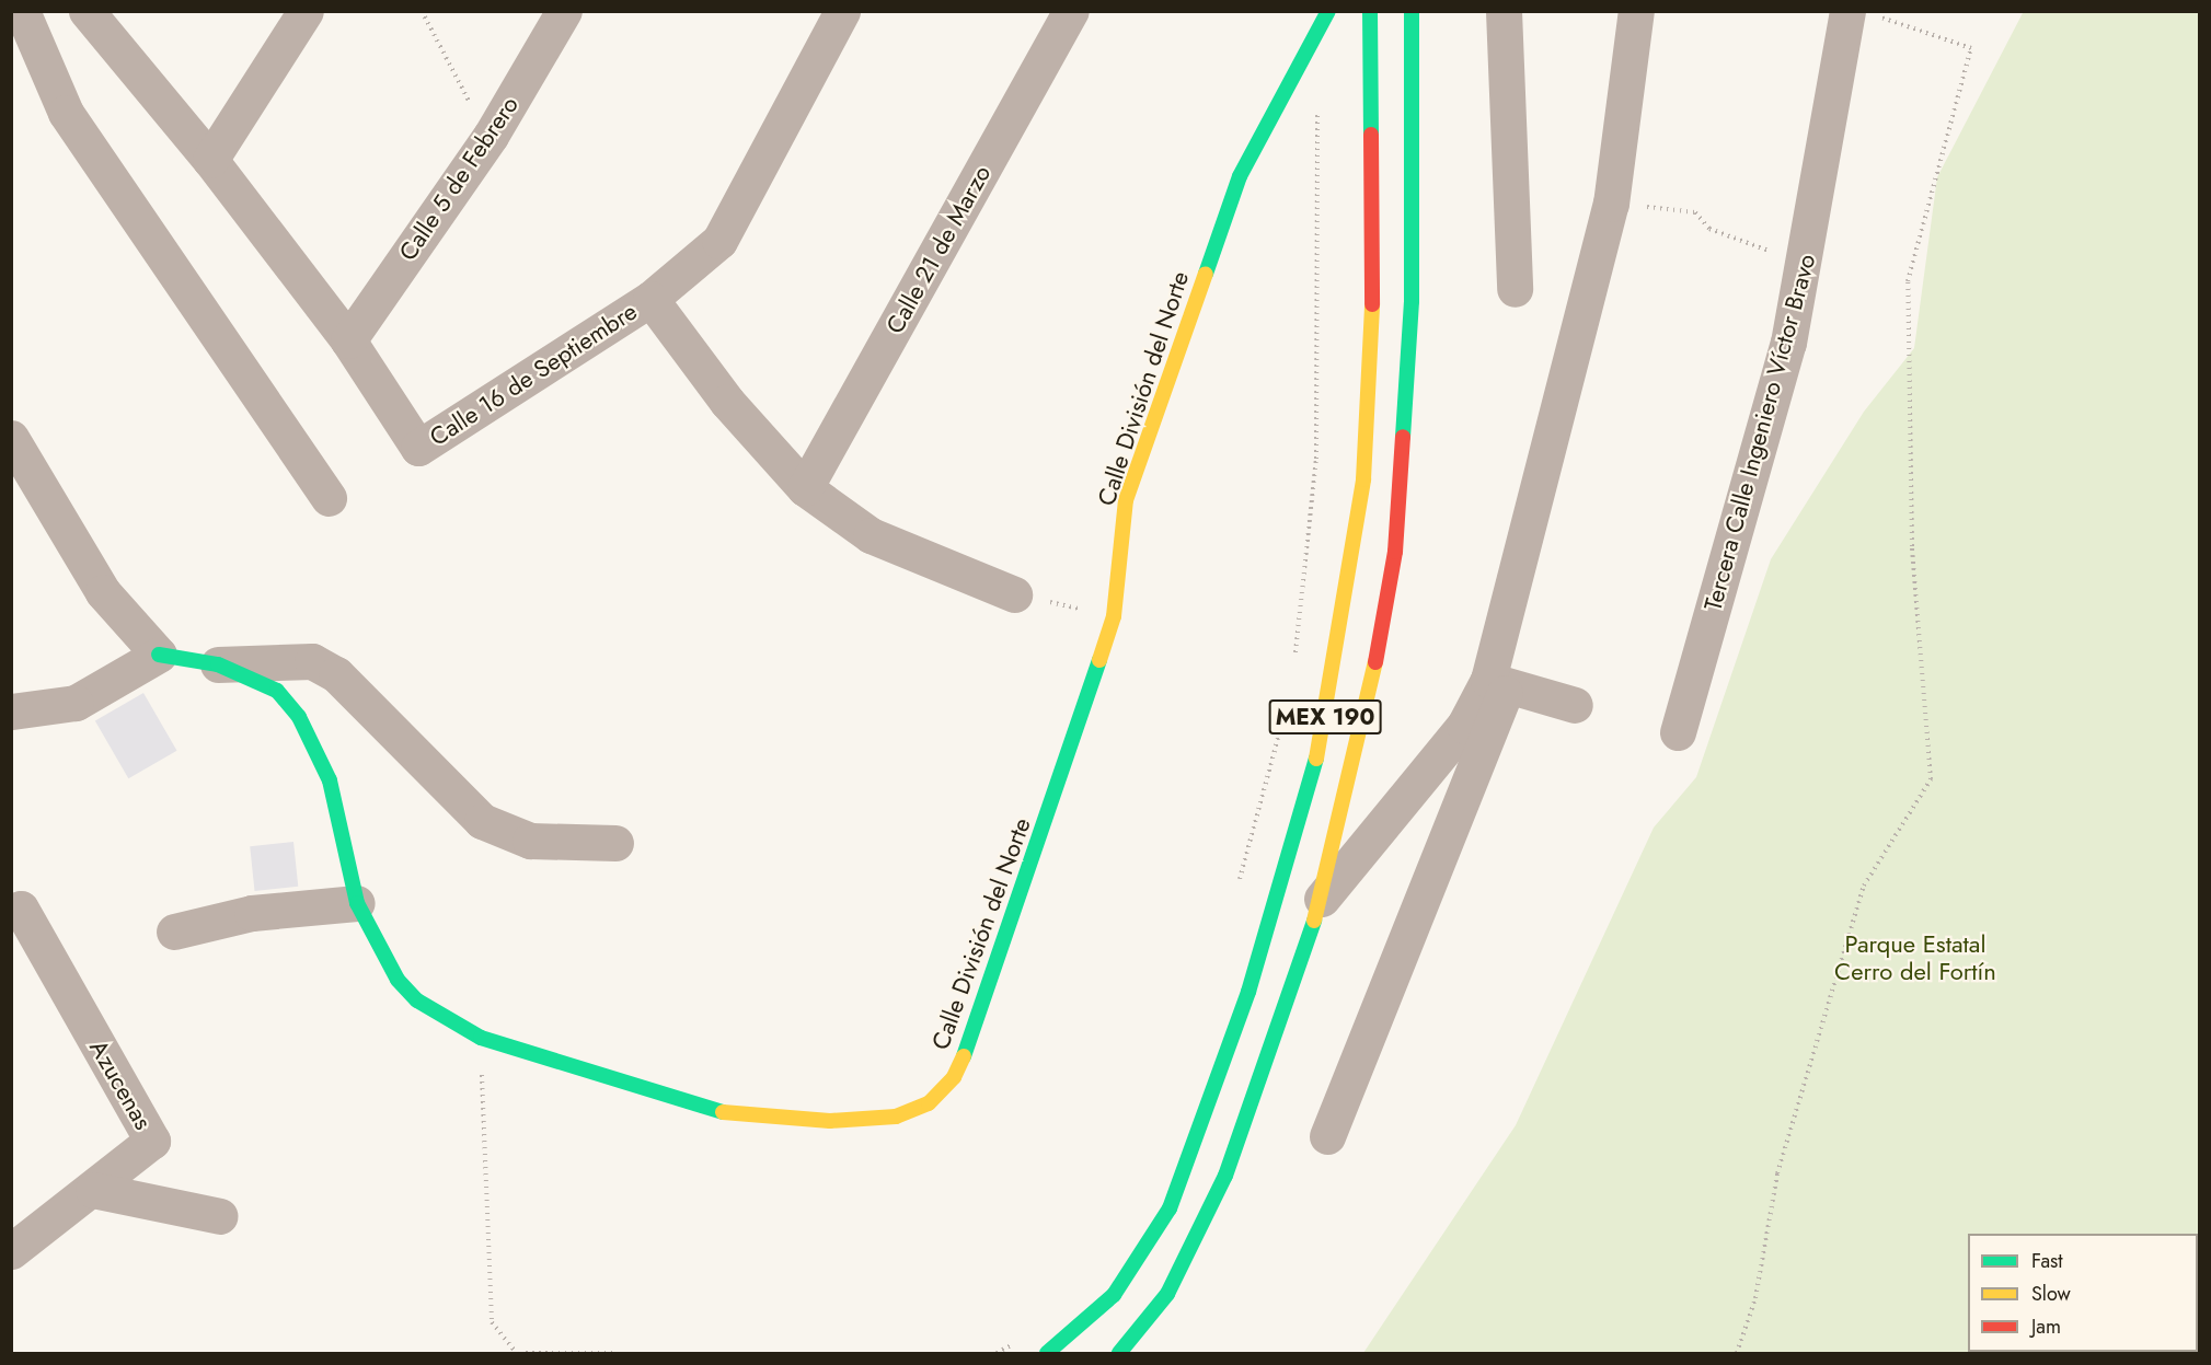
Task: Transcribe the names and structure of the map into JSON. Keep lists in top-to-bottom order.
{
  "streets": {
    "main road": ["Calle División del Norte", "MEX 190"],
    "street": [
      "Calle 5 de Febrero",
      "Calle 21 de Marzo",
      "Calle 16 de Septiembre",
      "Tercera Calle Ingeniero Víctor Bravo",
      "Azucenas"
    ]
  },
  "crossings": [
    ["Calle 5 de Febrero", "Calle 16 de Septiembre"]
  ],
  "parks": ["Parque Estatal Cerro del Fortín"],
  "legend": ["Fast", "Slow", "Jam"]
}
